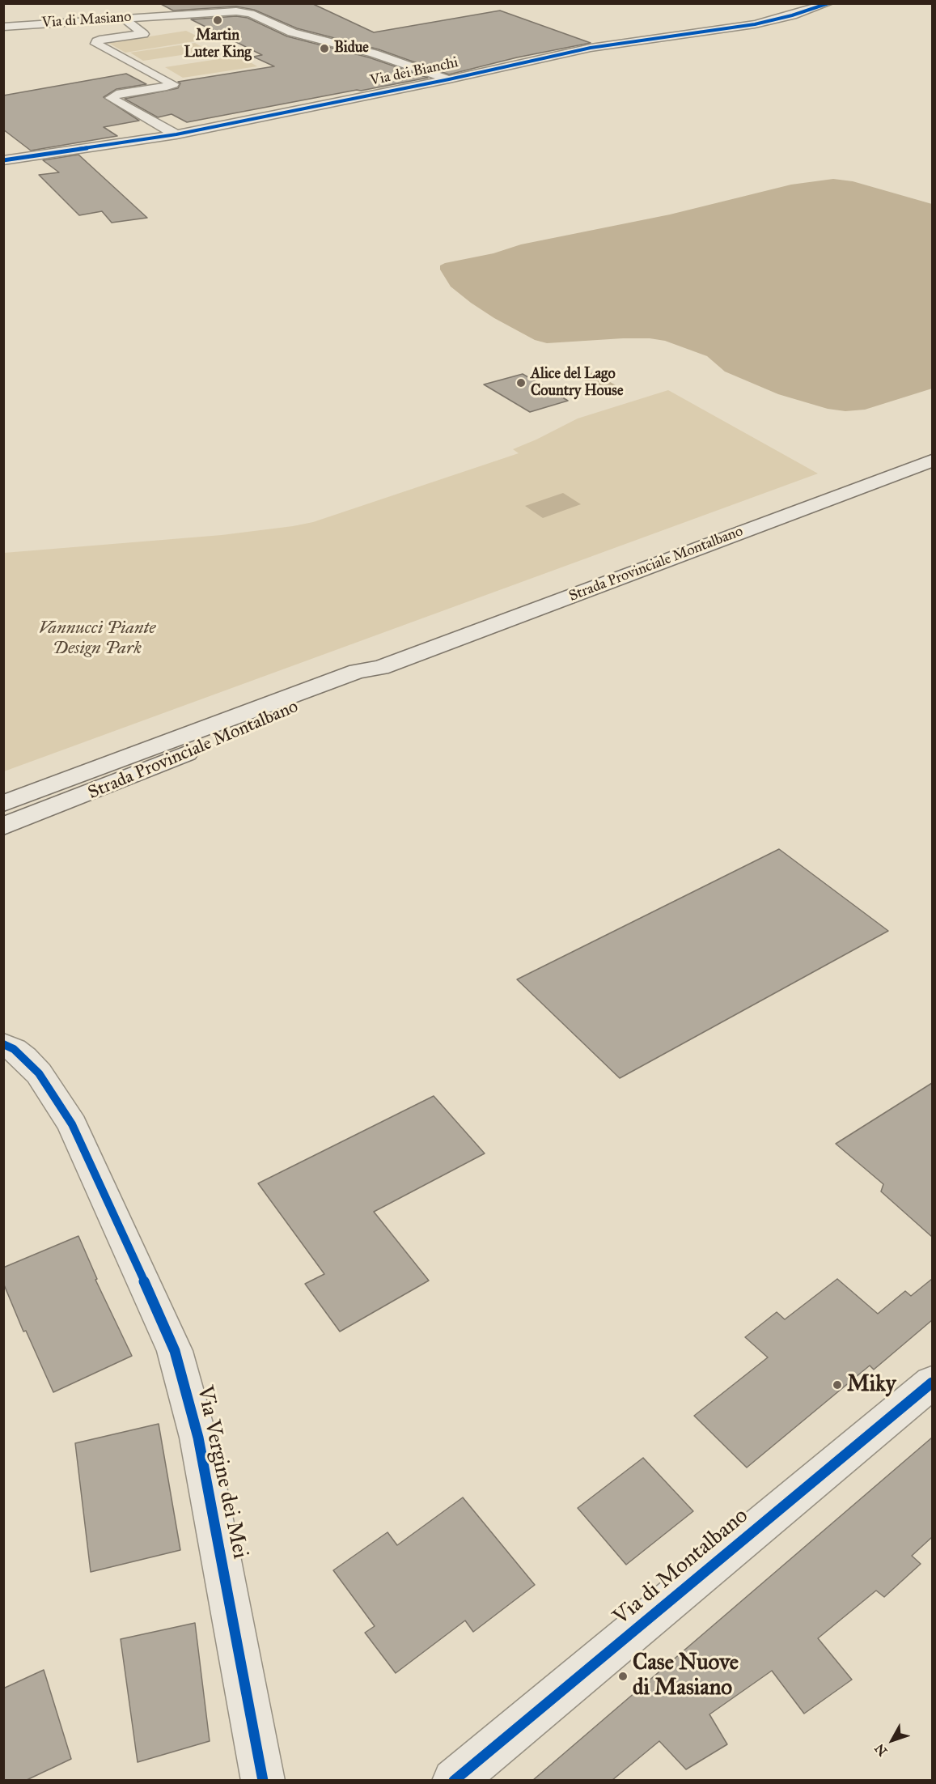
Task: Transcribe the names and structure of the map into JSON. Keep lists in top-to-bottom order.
{
  "streets": {
    "street": [
      "Via di Masiano",
      "Via dei Bianchi",
      "Strada Provinciale Montalbano",
      "Via Vergine dei Mei",
      "Via di Montalbano"
    ]
  },
  "crossings": [
    ["Via di Masiano", "Via dei Bianchi"]
  ],
  "parks": ["Vannucci Piante Design Park"],
  "places": [
    "Martin Luter King",
    "Bidue",
    "Alice del Lago Country House",
    "Miky",
    "Case Nuove di Masiano"
  ],
  "north": "bottom left"
}
